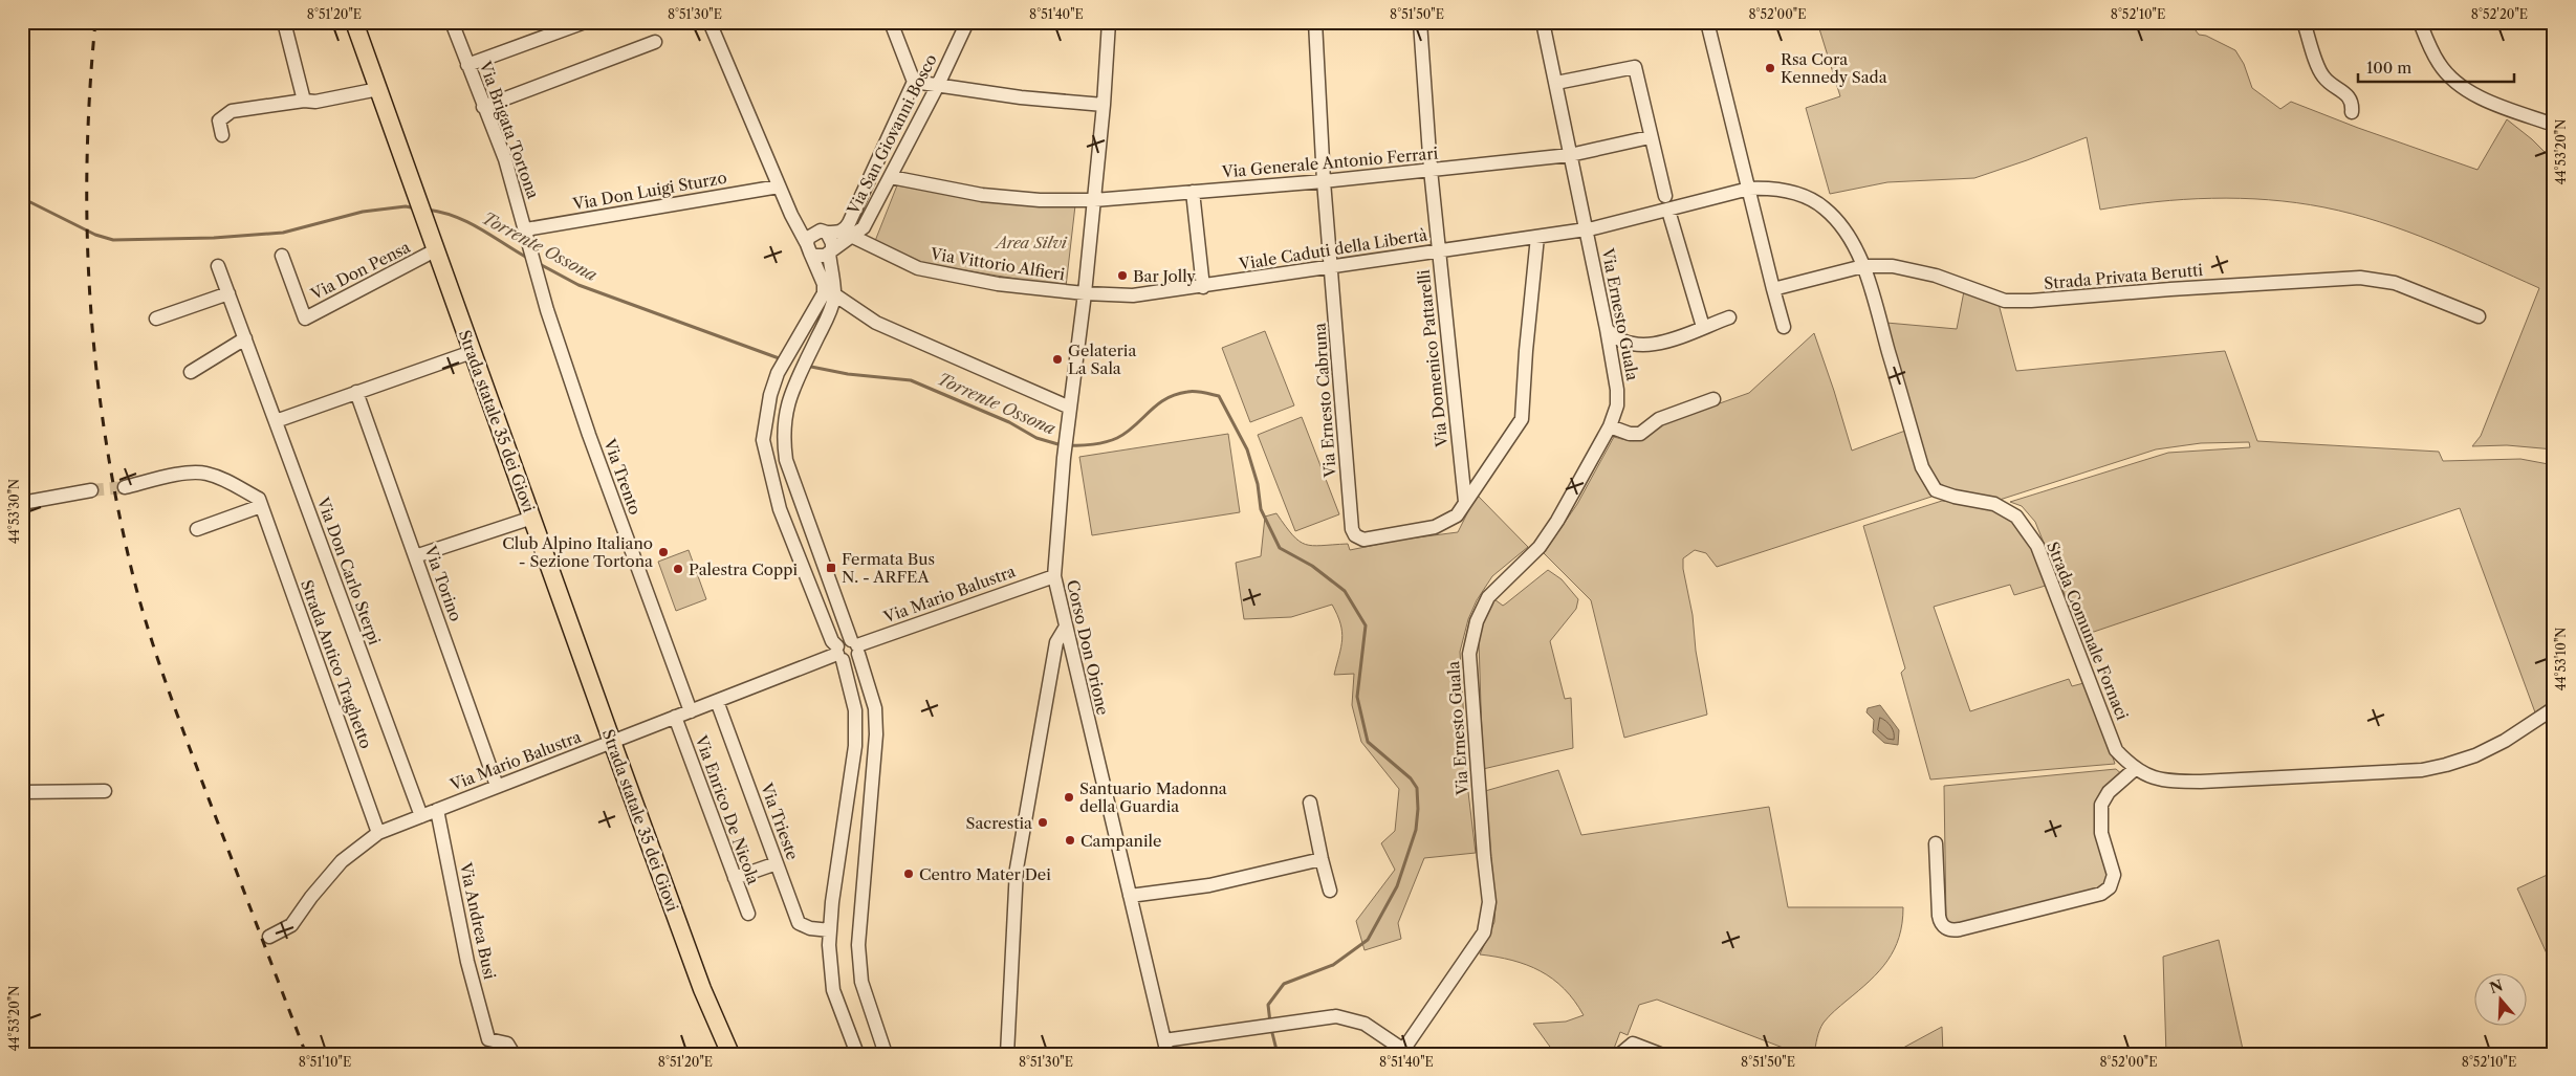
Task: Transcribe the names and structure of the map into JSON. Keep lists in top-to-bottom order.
{
  "streets": {
    "main road": ["Strada statale 35 dei Giovi"],
    "street": [
      "Via Brigata Tortona",
      "Via San Giovanni Bosco",
      "Via Generale Antonio Ferrari",
      "Via Don Luigi Sturzo",
      "Viale Caduti della Libertà",
      "Via Vittorio Alfieri",
      "Via Don Pensa",
      "Strada Privata Berutti",
      "Via Ernesto Guala",
      "Via Domenico Pattarelli",
      "Via Ernesto Cabruna",
      "Via Trento",
      "Via Don Carlo Sterpi",
      "Via Torino",
      "Via Mario Balustra",
      "Strada Comunale Fornaci",
      "Corso Don Orione",
      "Strada Antico Traghetto",
      "Via Enrico De Nicola",
      "Via Trieste",
      "Via Andrea Busi"
    ]
  },
  "crossings": [
    ["Via Brigata Tortona", "Via Don Luigi Sturzo"],
    ["Via Brigata Tortona", "Via Trento"],
    ["Via San Giovanni Bosco", "Via Generale Antonio Ferrari"],
    ["Via San Giovanni Bosco", "Via Vittorio Alfieri"],
    ["Via Generale Antonio Ferrari", "Via Ernesto Guala"],
    ["Via Generale Antonio Ferrari", "Via Domenico Pattarelli"],
    ["Via Generale Antonio Ferrari", "Via Ernesto Cabruna"],
    ["Via Generale Antonio Ferrari", "Corso Don Orione"],
    ["Viale Caduti della Libertà", "Via Vittorio Alfieri"],
    ["Viale Caduti della Libertà", "Via Ernesto Guala"],
    ["Viale Caduti della Libertà", "Via Domenico Pattarelli"],
    ["Viale Caduti della Libertà", "Via Ernesto Cabruna"],
    ["Viale Caduti della Libertà", "Strada Comunale Fornaci"],
    ["Viale Caduti della Libertà", "Corso Don Orione"],
    ["Via Vittorio Alfieri", "Corso Don Orione"],
    ["Via Don Pensa", "Strada statale 35 dei Giovi"],
    ["Strada Privata Berutti", "Strada Comunale Fornaci"],
    ["Via Ernesto Guala", "Strada Comunale Fornaci"],
    ["Via Domenico Pattarelli", "Via Ernesto Cabruna"],
    ["Strada statale 35 dei Giovi", "Via Mario Balustra"],
    ["Via Trento", "Via Mario Balustra"],
    ["Via Don Carlo Sterpi", "Via Mario Balustra"],
    ["Via Torino", "Via Mario Balustra"],
    ["Via Mario Balustra", "Corso Don Orione"],
    ["Via Mario Balustra", "Strada Antico Traghetto"],
    ["Via Mario Balustra", "Via Enrico De Nicola"],
    ["Via Mario Balustra", "Via Trieste"],
    ["Via Mario Balustra", "Via Andrea Busi"]
  ],
  "water": ["Torrente Ossona"],
  "parks": ["Area Silvi"],
  "places": {
    "other": [
      "Rsa Cora Kennedy Sada",
      "Bar Jolly",
      "Gelateria La Sala",
      "Club Alpino Italiano - Sezione Tortona",
      "Palestra Coppi",
      "Santuario Madonna della Guardia",
      "Sacrestia",
      "Campanile",
      "Centro Mater Dei"
    ],
    "transit": ["Fermata Bus N. - ARFEA"]
  },
  "scale_bar": "100 m",
  "north": "top",
  "coordinates": [
    "8°51'20\"E",
    "8°51'30\"E",
    "8°51'40\"E",
    "8°51'50\"E",
    "8°52'00\"E",
    "8°52'10\"E",
    "8°52'20\"E",
    "44°53'20\"N",
    "44°53'30\"N",
    "44°53'10\"N",
    "8°51'10\"E"
  ]
}
